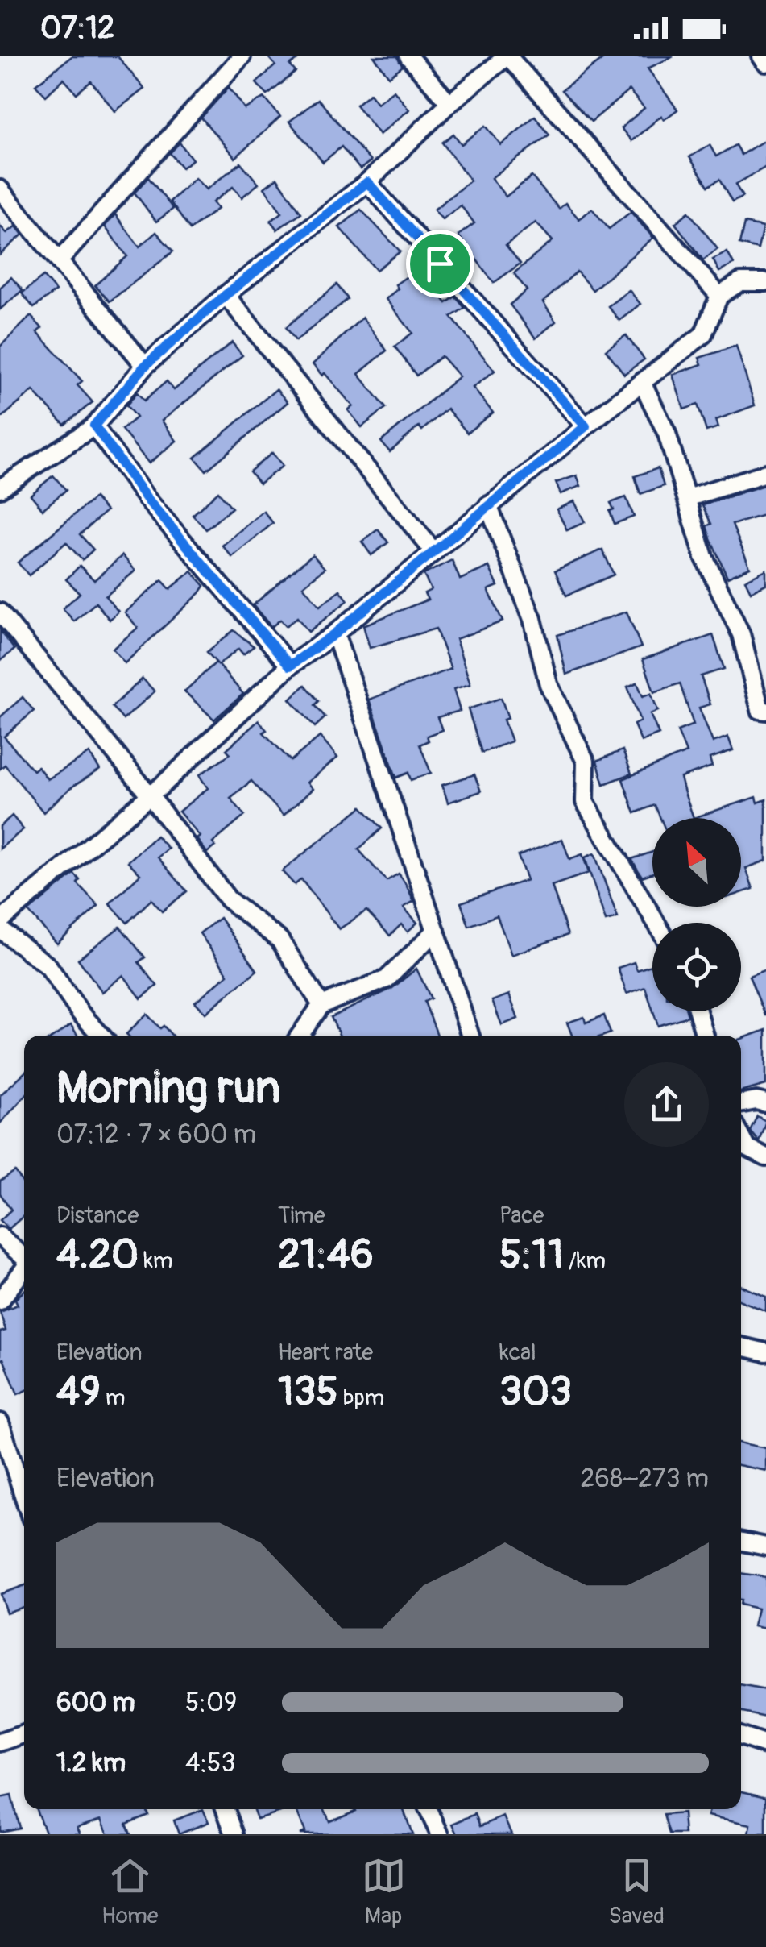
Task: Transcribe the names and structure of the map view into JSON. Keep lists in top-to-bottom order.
{
  "north": "top left",
  "page": {
    "status": "07:12",
    "heading": ["Morning run", "07:12 · 7 × 600 m"],
    "stats": [
      ["Distance", "4.20 km"],
      ["Time", "21:46"],
      ["Pace", "5:11 /km"],
      ["Elevation", "49 m"],
      ["Heart rate", "135 bpm"],
      ["kcal", "303"]
    ],
    "chart": ["Elevation", "268–273 m"],
    "list": [
      {
        "name": "600 m",
        "note": "5:09"
      },
      {
        "name": "1.2 km",
        "note": "4:53"
      }
    ],
    "tabs": ["Home", "Map", "Saved"]
  }
}
